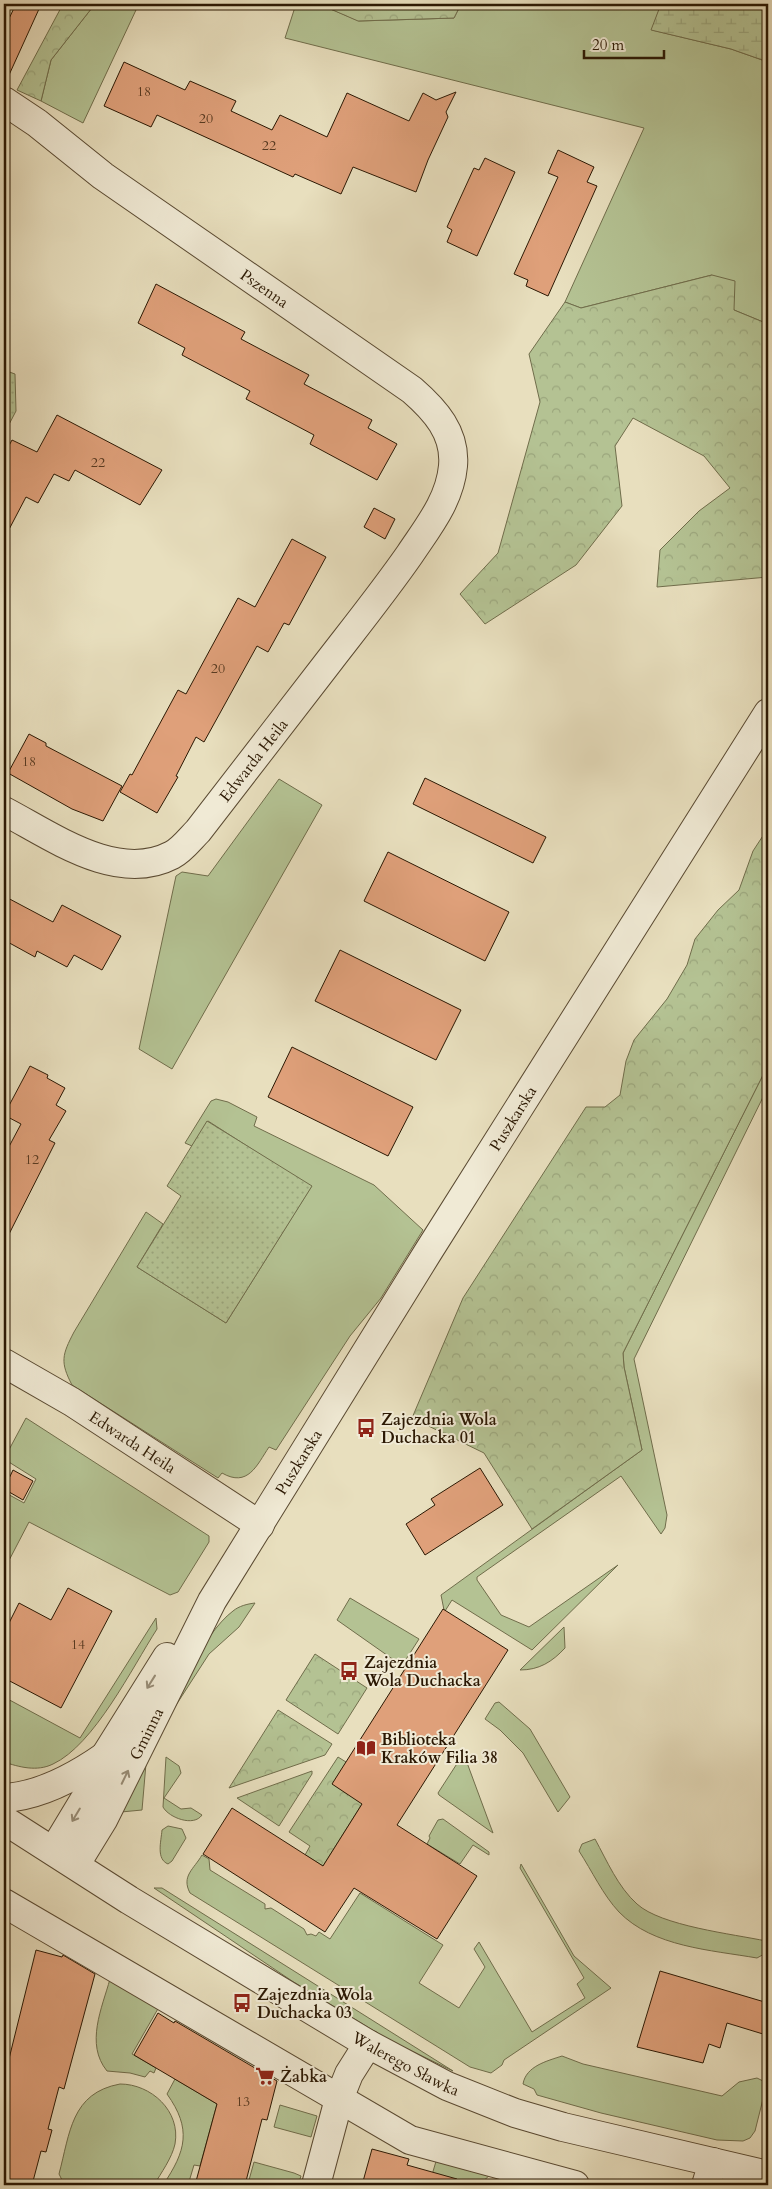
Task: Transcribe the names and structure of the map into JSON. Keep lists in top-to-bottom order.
{
  "streets": {
    "street": [
      "Pszenna",
      "Edwarda Heila",
      "Puszkarska",
      "Gminna",
      "Walerego Sławka"
    ]
  },
  "crossings": [
    ["Pszenna", "Edwarda Heila"],
    ["Edwarda Heila", "Puszkarska"],
    ["Edwarda Heila", "Gminna"],
    ["Puszkarska", "Gminna"],
    ["Gminna", "Walerego Sławka"]
  ],
  "places": {
    "bus stop": ["Zajezdnia Wola Duchacka 01", "Zajezdnia Wola Duchacka", "Zajezdnia Wola Duchacka 03"],
    "library": ["Biblioteka Kraków Filia 38"],
    "supermarket": ["Żabka"]
  },
  "house_numbers": [
    "18",
    "20",
    "22",
    "22",
    "20",
    "18",
    "12",
    "14",
    "13"
  ],
  "scale_bar": "20 m"
}
